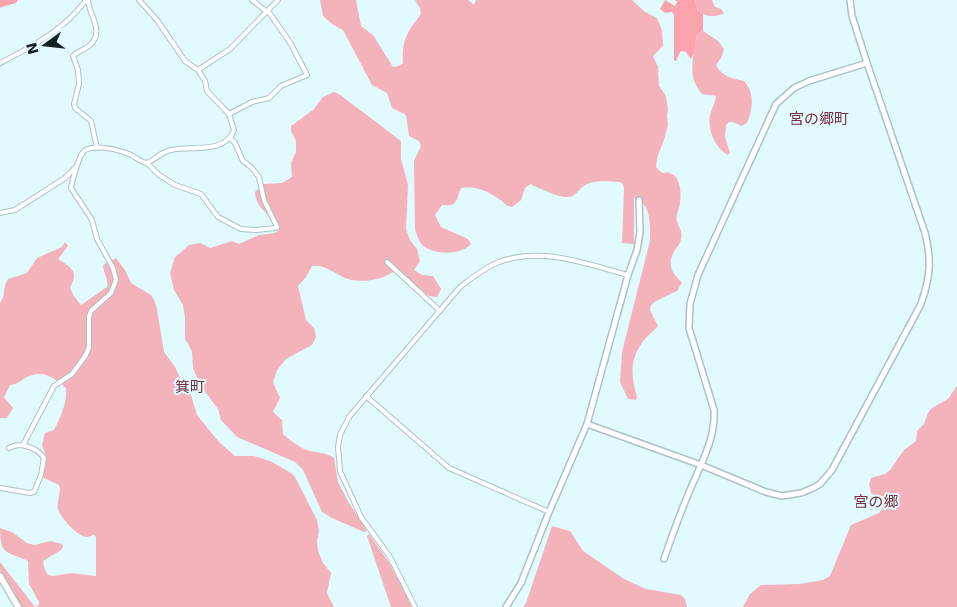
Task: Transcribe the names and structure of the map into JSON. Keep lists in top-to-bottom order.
{
  "districts": ["宮の郷町", "箕町", "宮の郷"],
  "north": "left"
}
